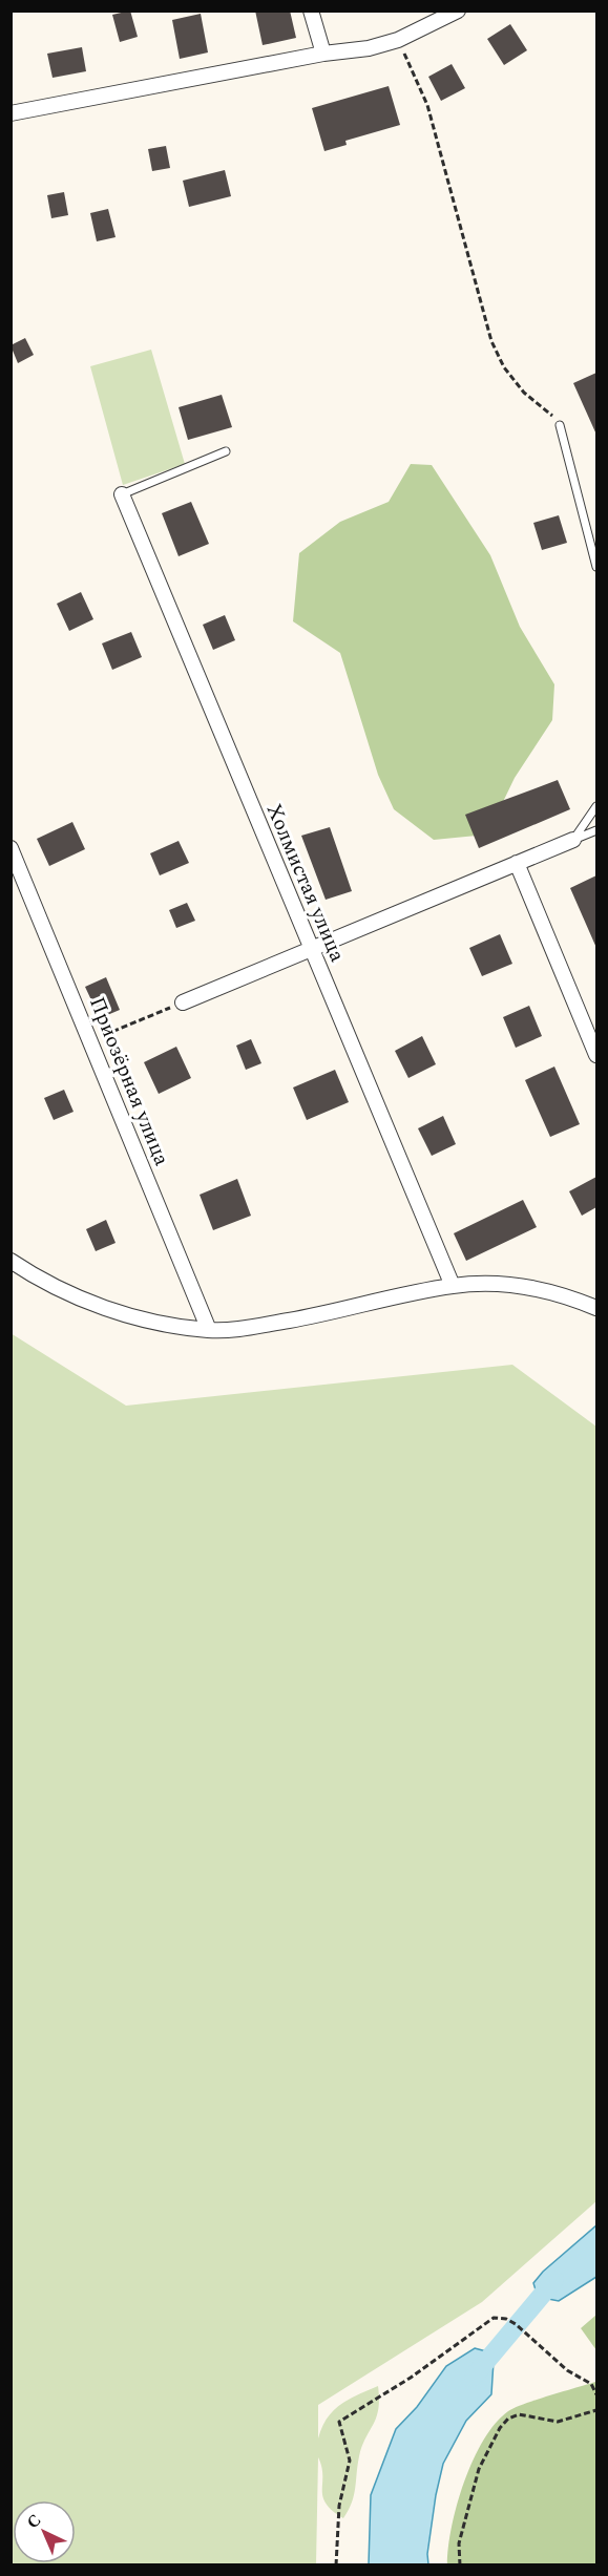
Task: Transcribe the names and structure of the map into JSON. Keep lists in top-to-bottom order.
{
  "streets": {
    "street": ["Холмистая улица", "Приозёрная улица"]
  },
  "north": "top left"
}
